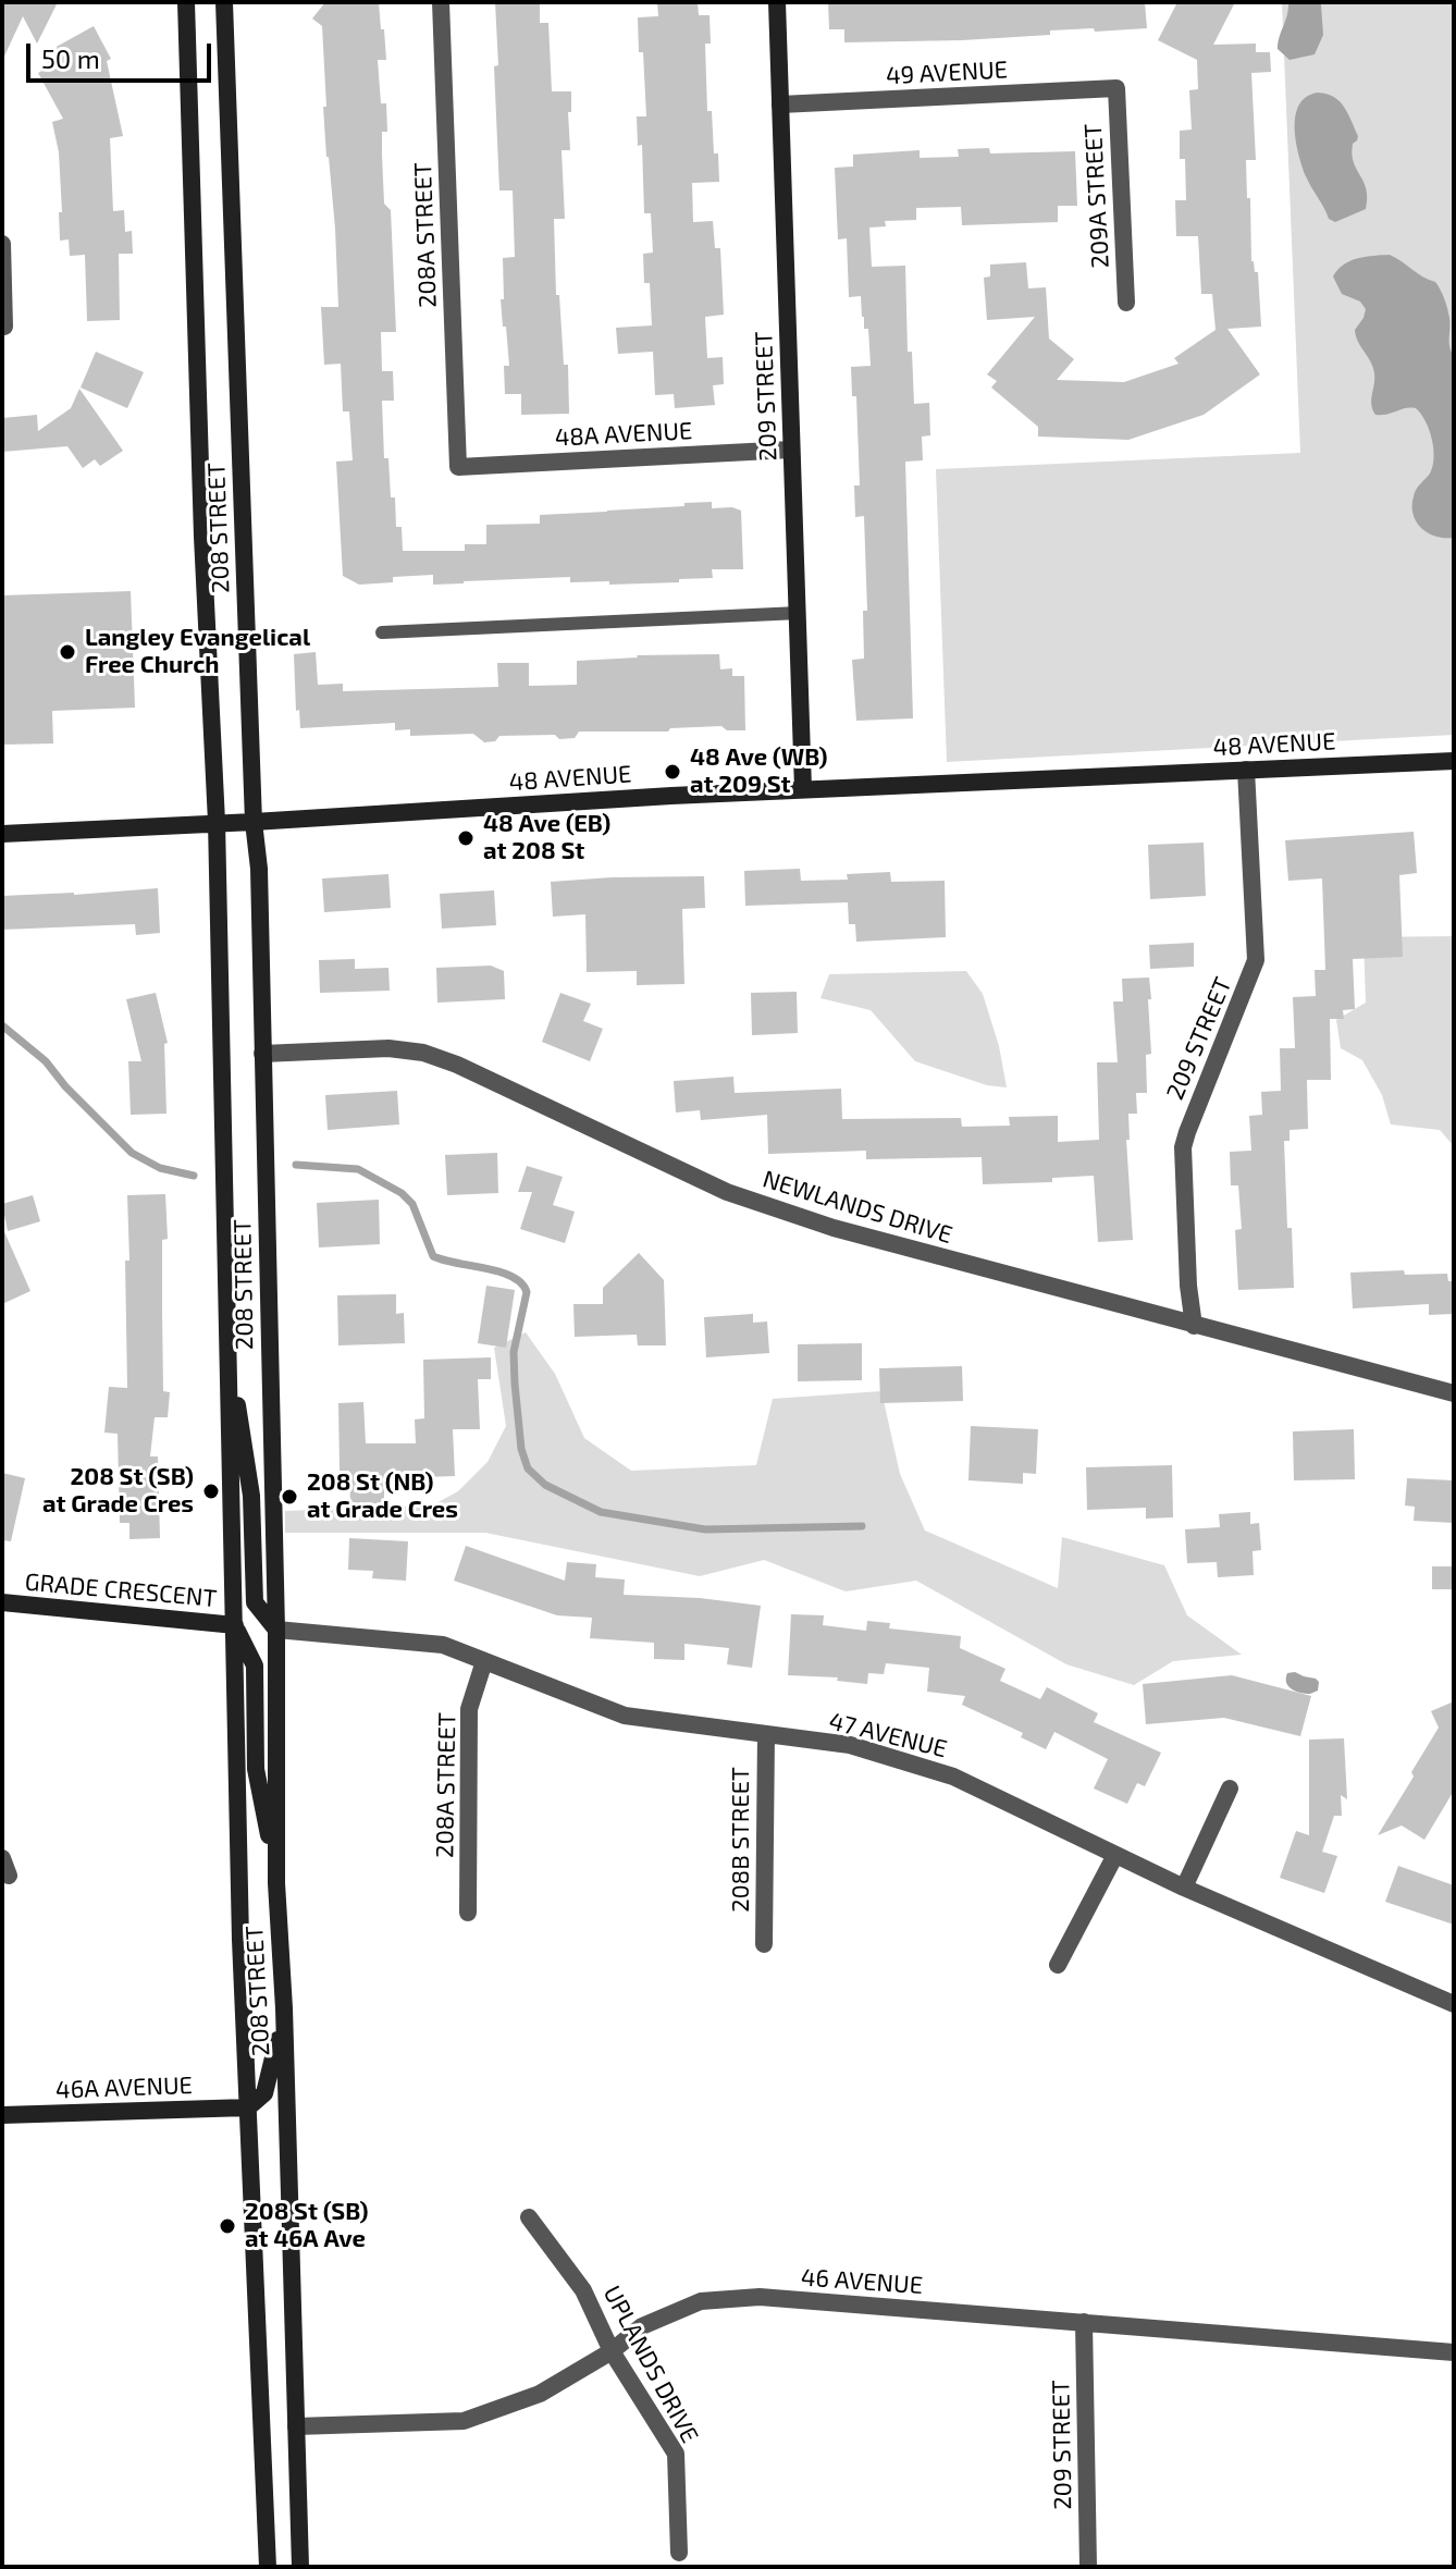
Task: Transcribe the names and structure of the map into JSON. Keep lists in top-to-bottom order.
{
  "streets": {
    "main road": [
      "209 STREET",
      "208 STREET",
      "48 AVENUE",
      "GRADE CRESCENT",
      "46A AVENUE"
    ],
    "street": [
      "49 AVENUE",
      "209A STREET",
      "208A STREET",
      "48A AVENUE",
      "NEWLANDS DRIVE",
      "47 AVENUE",
      "208B STREET",
      "46 AVENUE",
      "UPLANDS DRIVE"
    ]
  },
  "crossings": [
    ["49 AVENUE", "209A STREET"],
    ["49 AVENUE", "209 STREET"],
    ["208A STREET", "48A AVENUE"],
    ["208A STREET", "47 AVENUE"],
    ["209 STREET", "48A AVENUE"],
    ["209 STREET", "48 AVENUE"],
    ["209 STREET", "NEWLANDS DRIVE"],
    ["209 STREET", "46 AVENUE"],
    ["208 STREET", "48 AVENUE"],
    ["208 STREET", "NEWLANDS DRIVE"],
    ["208 STREET", "GRADE CRESCENT"],
    ["208 STREET", "47 AVENUE"],
    ["208 STREET", "46A AVENUE"],
    ["208 STREET", "46 AVENUE"],
    ["47 AVENUE", "208B STREET"],
    ["46 AVENUE", "UPLANDS DRIVE"]
  ],
  "places": [
    "Langley Evangelical Free Church",
    "48 Ave (WB) at 209 St",
    "48 Ave (EB) at 208 St",
    "208 St (SB) at Grade Cres",
    "208 St (NB) at Grade Cres",
    "208 St (SB) at 46A Ave"
  ],
  "scale_bar": "50 m"
}
